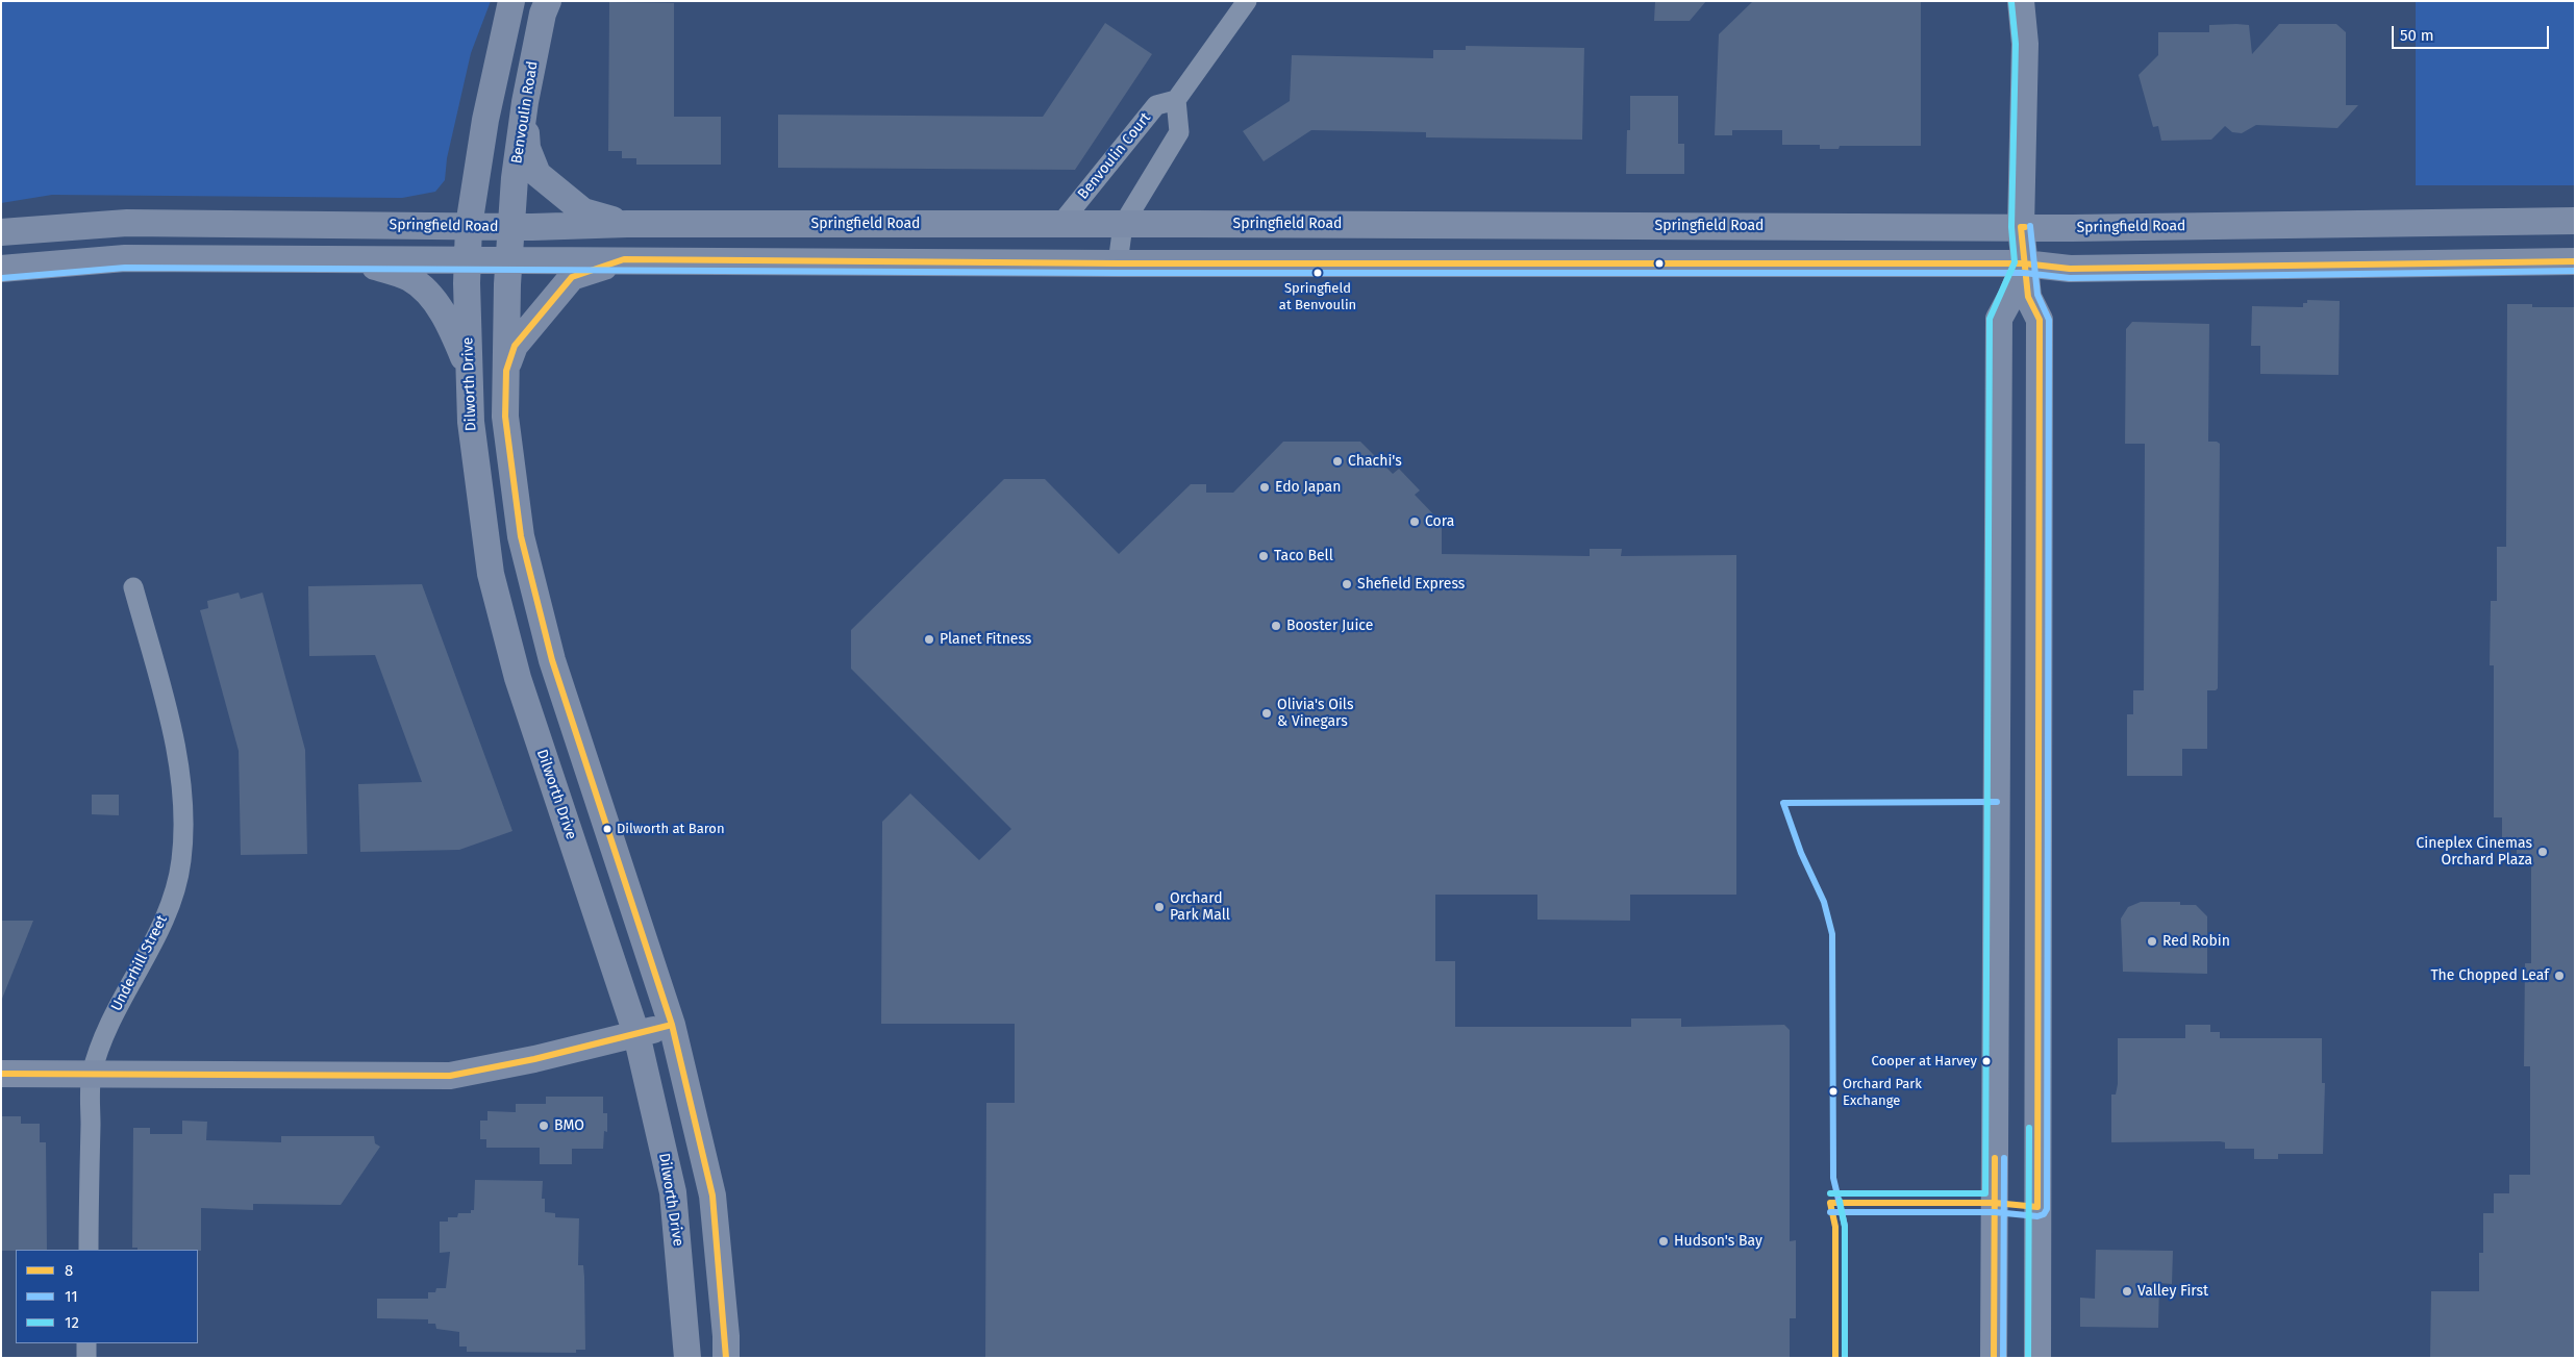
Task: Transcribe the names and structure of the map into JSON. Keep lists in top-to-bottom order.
{
  "streets": {
    "main road": ["Benvoulin Road", "Springfield Road", "Dilworth Drive"],
    "street": ["Benvoulin Court", "Underhill Street"]
  },
  "crossings": [
    ["Benvoulin Road", "Springfield Road"],
    ["Benvoulin Court", "Springfield Road"],
    ["Springfield Road", "Dilworth Drive"]
  ],
  "places": [
    "Springfield at Benvoulin",
    "Chachi's",
    "Edo Japan",
    "Cora",
    "Taco Bell",
    "Shefield Express",
    "Booster Juice",
    "Planet Fitness",
    "Olivia's Oils & Vinegars",
    "Dilworth at Baron",
    "Cineplex Cinemas Orchard Plaza",
    "Orchard Park Mall",
    "Red Robin",
    "The Chopped Leaf",
    "Cooper at Harvey",
    "Orchard Park Exchange",
    "BMO",
    "Hudson's Bay",
    "Valley First"
  ],
  "lines": ["transit line 12", "transit line 11", "transit line 8"],
  "legend": ["8", "11", "12"],
  "scale_bar": "50 m"
}
